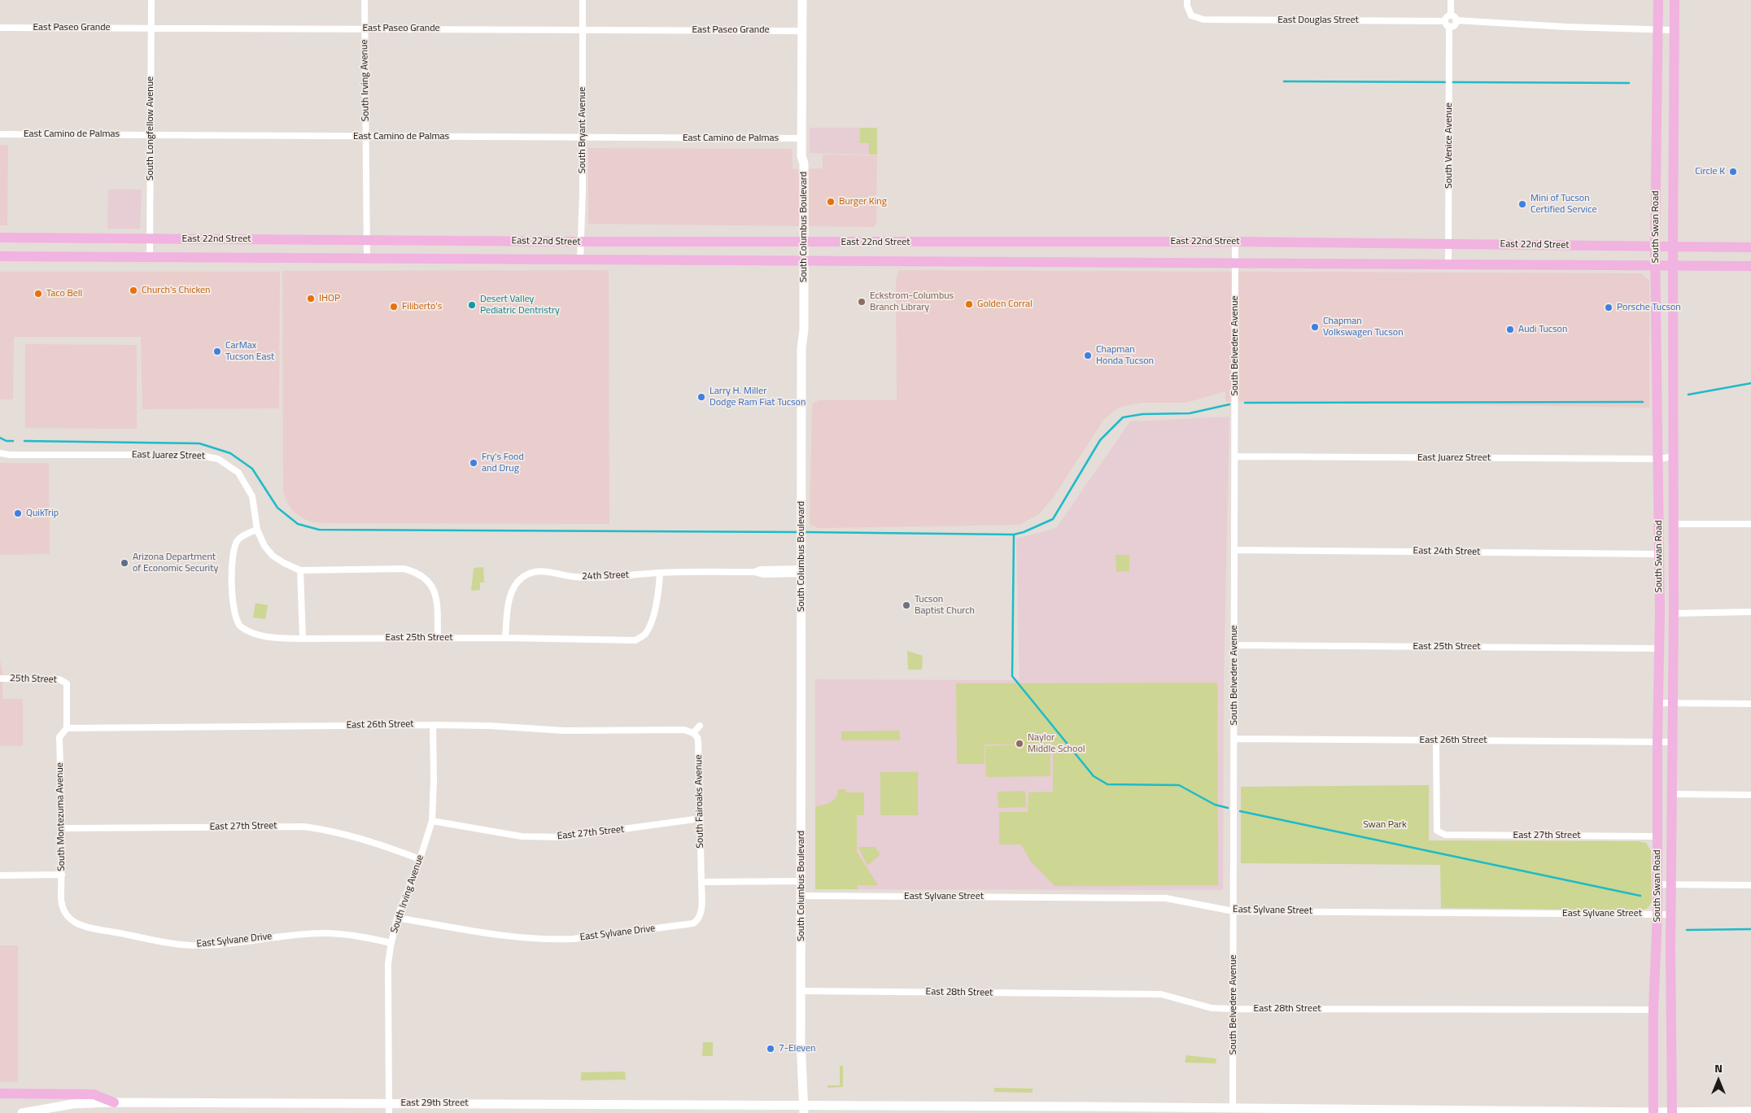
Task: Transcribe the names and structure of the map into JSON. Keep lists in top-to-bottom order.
{
  "streets": {
    "main road": ["South Swan Road", "East 22nd Street"],
    "street": [
      "East Douglas Street",
      "East Paseo Grande",
      "South Irving Avenue",
      "South Longfellow Avenue",
      "South Bryant Avenue",
      "East Camino de Palmas",
      "South Venice Avenue",
      "South Columbus Boulevard",
      "South Belvedere Avenue",
      "East Juarez Street",
      "East 24th Street",
      "24th Street",
      "East 25th Street",
      "25th Street",
      "East 26th Street",
      "South Fairoaks Avenue",
      "South Montezuma Avenue",
      "East 27th Street",
      "East Sylvane Street",
      "East Sylvane Drive",
      "East 28th Street",
      "East 29th Street"
    ]
  },
  "crossings": [
    ["East Douglas Street", "South Venice Avenue"],
    ["East Paseo Grande", "South Irving Avenue"],
    ["East Paseo Grande", "South Longfellow Avenue"],
    ["East Paseo Grande", "South Bryant Avenue"],
    ["East Paseo Grande", "South Columbus Boulevard"],
    ["South Irving Avenue", "East Camino de Palmas"],
    ["South Irving Avenue", "East 22nd Street"],
    ["South Irving Avenue", "East 26th Street"],
    ["South Irving Avenue", "East 27th Street"],
    ["South Irving Avenue", "East Sylvane Drive"],
    ["South Irving Avenue", "East 29th Street"],
    ["South Longfellow Avenue", "East Camino de Palmas"],
    ["South Longfellow Avenue", "East 22nd Street"],
    ["South Bryant Avenue", "East Camino de Palmas"],
    ["South Bryant Avenue", "East 22nd Street"],
    ["East Camino de Palmas", "South Columbus Boulevard"],
    ["South Venice Avenue", "East 22nd Street"],
    ["South Columbus Boulevard", "East 22nd Street"],
    ["South Columbus Boulevard", "24th Street"],
    ["South Columbus Boulevard", "East Sylvane Street"],
    ["South Columbus Boulevard", "East 28th Street"],
    ["South Columbus Boulevard", "East 29th Street"],
    ["South Swan Road", "East 22nd Street"],
    ["South Swan Road", "East Juarez Street"],
    ["South Swan Road", "East 24th Street"],
    ["South Swan Road", "East 25th Street"],
    ["South Swan Road", "East 26th Street"],
    ["South Swan Road", "East 27th Street"],
    ["South Swan Road", "East Sylvane Street"],
    ["South Swan Road", "East 28th Street"],
    ["South Swan Road", "East 29th Street"],
    ["East 22nd Street", "South Belvedere Avenue"],
    ["South Belvedere Avenue", "East Juarez Street"],
    ["South Belvedere Avenue", "East 24th Street"],
    ["South Belvedere Avenue", "East 25th Street"],
    ["South Belvedere Avenue", "East 26th Street"],
    ["South Belvedere Avenue", "East Sylvane Street"],
    ["South Belvedere Avenue", "East 28th Street"],
    ["South Belvedere Avenue", "East 29th Street"],
    ["East Juarez Street", "East 25th Street"],
    ["24th Street", "East 25th Street"],
    ["25th Street", "South Montezuma Avenue"],
    ["East 26th Street", "South Fairoaks Avenue"],
    ["East 26th Street", "South Montezuma Avenue"],
    ["East 26th Street", "East 27th Street"],
    ["South Fairoaks Avenue", "East 27th Street"],
    ["South Montezuma Avenue", "East 27th Street"],
    ["South Montezuma Avenue", "East Sylvane Drive"]
  ],
  "parks": ["Swan Park"],
  "places": [
    "Circle K",
    "Burger King",
    "Mini of Tucson Certified Service",
    "Church's Chicken",
    "Taco Bell",
    "IHOP",
    "Eckstrom-Columbus Branch Library",
    "Golden Corral",
    "Desert Valley Pediatric Dentristry",
    "Filiberto's",
    "Porsche Tucson",
    "Chapman Volkswagen Tucson",
    "Audi Tucson",
    "CarMax Tucson East",
    "Chapman Honda Tucson",
    "Larry H. Miller Dodge Ram Fiat Tucson",
    "Fry's Food and Drug",
    "QuikTrip",
    "Arizona Department of Economic Security",
    "Tucson Baptist Church",
    "Naylor Middle School",
    "7-Eleven"
  ],
  "north": "top"
}
